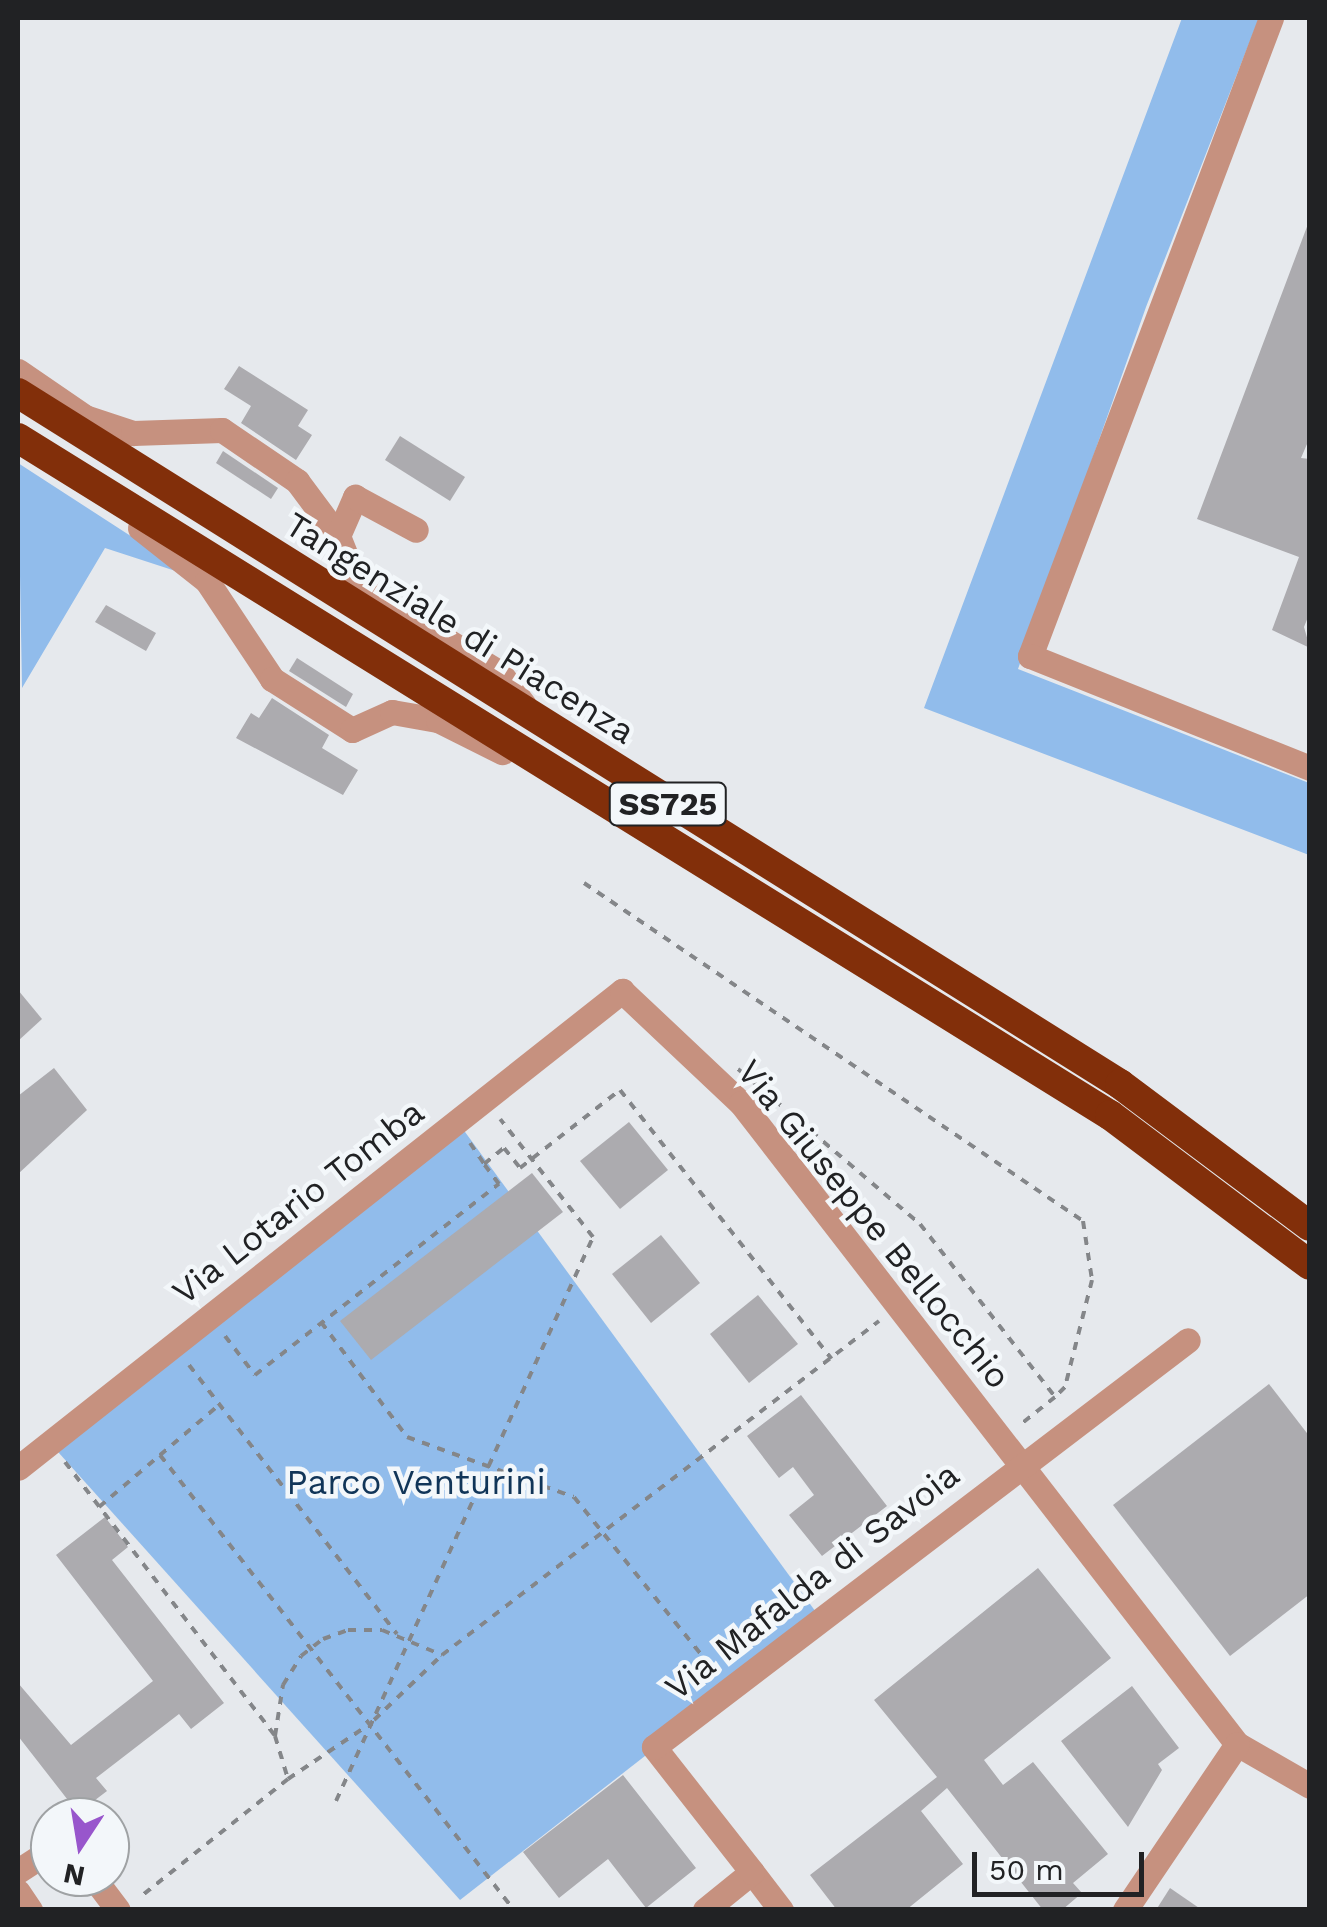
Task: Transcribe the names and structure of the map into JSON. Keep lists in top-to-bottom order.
{
  "streets": {
    "highway": ["Tangenziale di Piacenza", "SS725"],
    "street": ["Via Lotario Tomba", "Via Giuseppe Bellocchio", "Via Mafalda di Savoia"]
  },
  "crossings": [
    ["Via Lotario Tomba", "Via Giuseppe Bellocchio"],
    ["Via Giuseppe Bellocchio", "Via Mafalda di Savoia"]
  ],
  "parks": ["Parco Venturini"],
  "scale_bar": "50 m",
  "north": "bottom"
}
